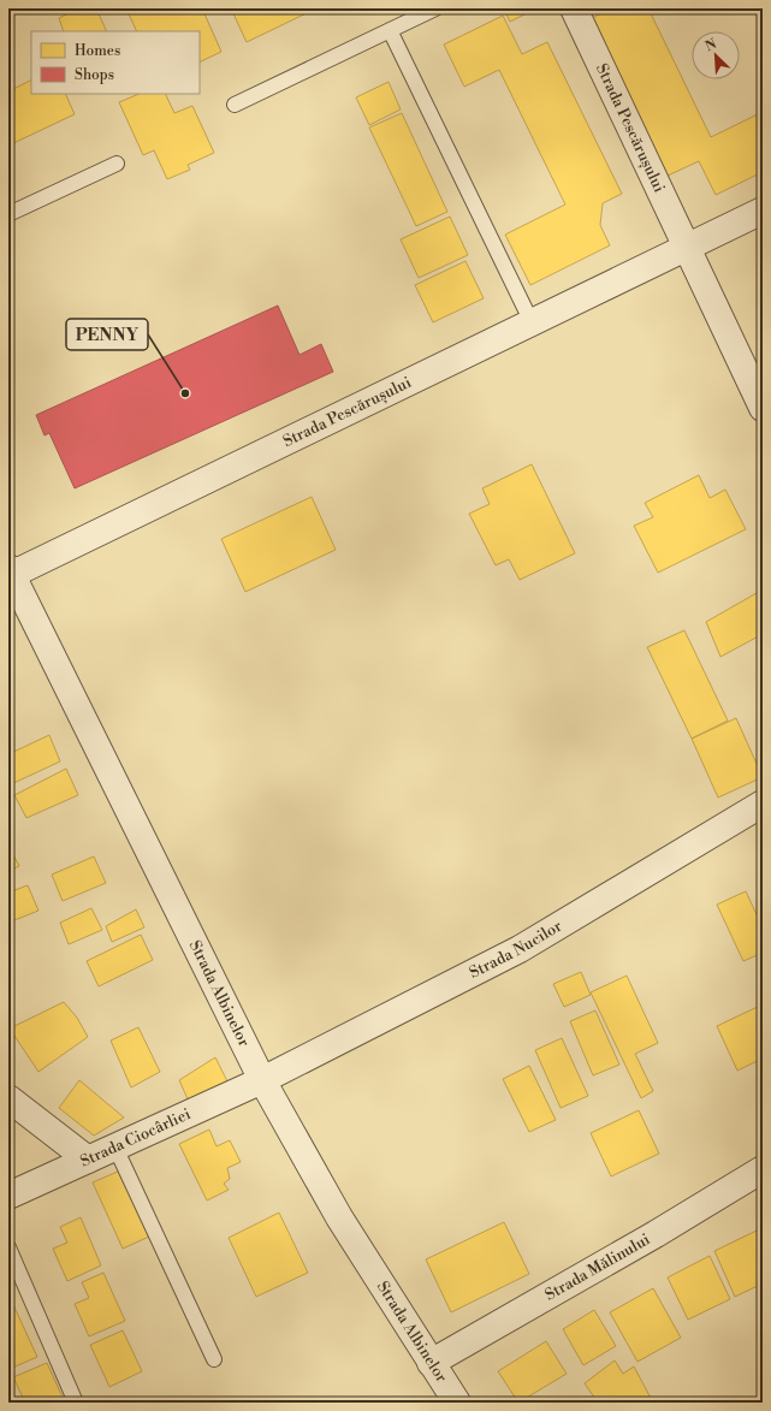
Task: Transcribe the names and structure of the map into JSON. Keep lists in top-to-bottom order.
{
  "streets": {
    "street": [
      "Strada Pescărușului",
      "Strada Nucilor",
      "Strada Albinelor",
      "Strada Ciocârliei",
      "Strada Mălinului"
    ]
  },
  "crossings": [
    ["Strada Pescărușului", "Strada Albinelor"],
    ["Strada Nucilor", "Strada Albinelor"],
    ["Strada Nucilor", "Strada Ciocârliei"],
    ["Strada Albinelor", "Strada Ciocârliei"],
    ["Strada Albinelor", "Strada Mălinului"]
  ],
  "places": ["PENNY"],
  "legend": ["Homes", "Shops"],
  "north": "top left"
}
